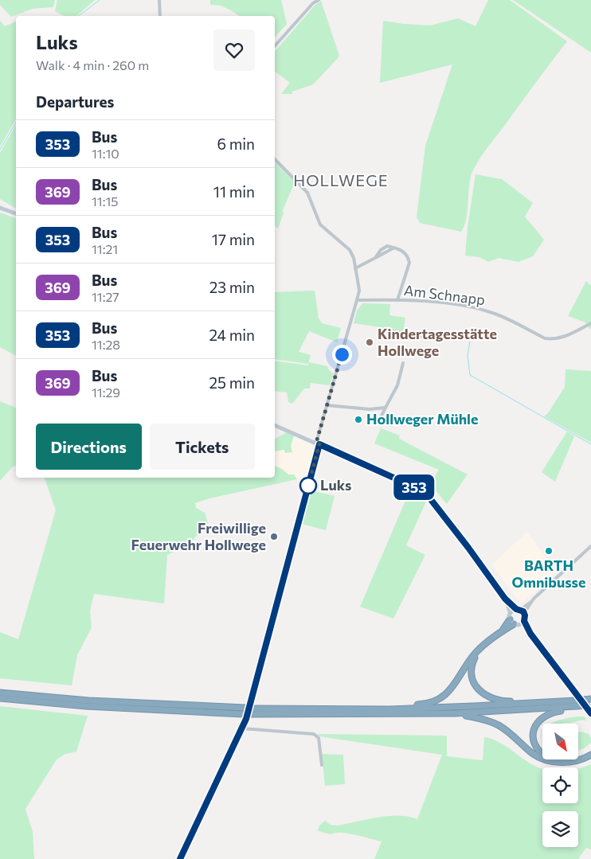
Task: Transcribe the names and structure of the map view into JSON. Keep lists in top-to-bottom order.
{
  "streets": {
    "street": ["Am Schnapp"]
  },
  "districts": ["HOLLWEGE"],
  "places": [
    "Kindertagesstätte Hollwege",
    "Hollweger Mühle",
    "Luks",
    "Freiwillige Feuerwehr Hollwege",
    "BARTH Omnibusse"
  ],
  "lines": ["bus line 353"],
  "north": "bottom right",
  "page": {
    "on_map": "353",
    "heading": [
      ["Luks", "Walk · 4 min · 260 m"],
      "Departures"
    ],
    "list": [
      {
        "mark": "353",
        "name": "Bus",
        "note": "11:10",
        "value": "6 min"
      },
      {
        "mark": "369",
        "name": "Bus",
        "note": "11:15",
        "value": "11 min"
      },
      {
        "mark": "353",
        "name": "Bus",
        "note": "11:21",
        "value": "17 min"
      },
      {
        "mark": "369",
        "name": "Bus",
        "note": "11:27",
        "value": "23 min"
      },
      {
        "mark": "353",
        "name": "Bus",
        "note": "11:28",
        "value": "24 min"
      },
      {
        "mark": "369",
        "name": "Bus",
        "note": "11:29",
        "value": "25 min"
      }
    ],
    "buttons": ["Directions", "Tickets"]
  }
}
